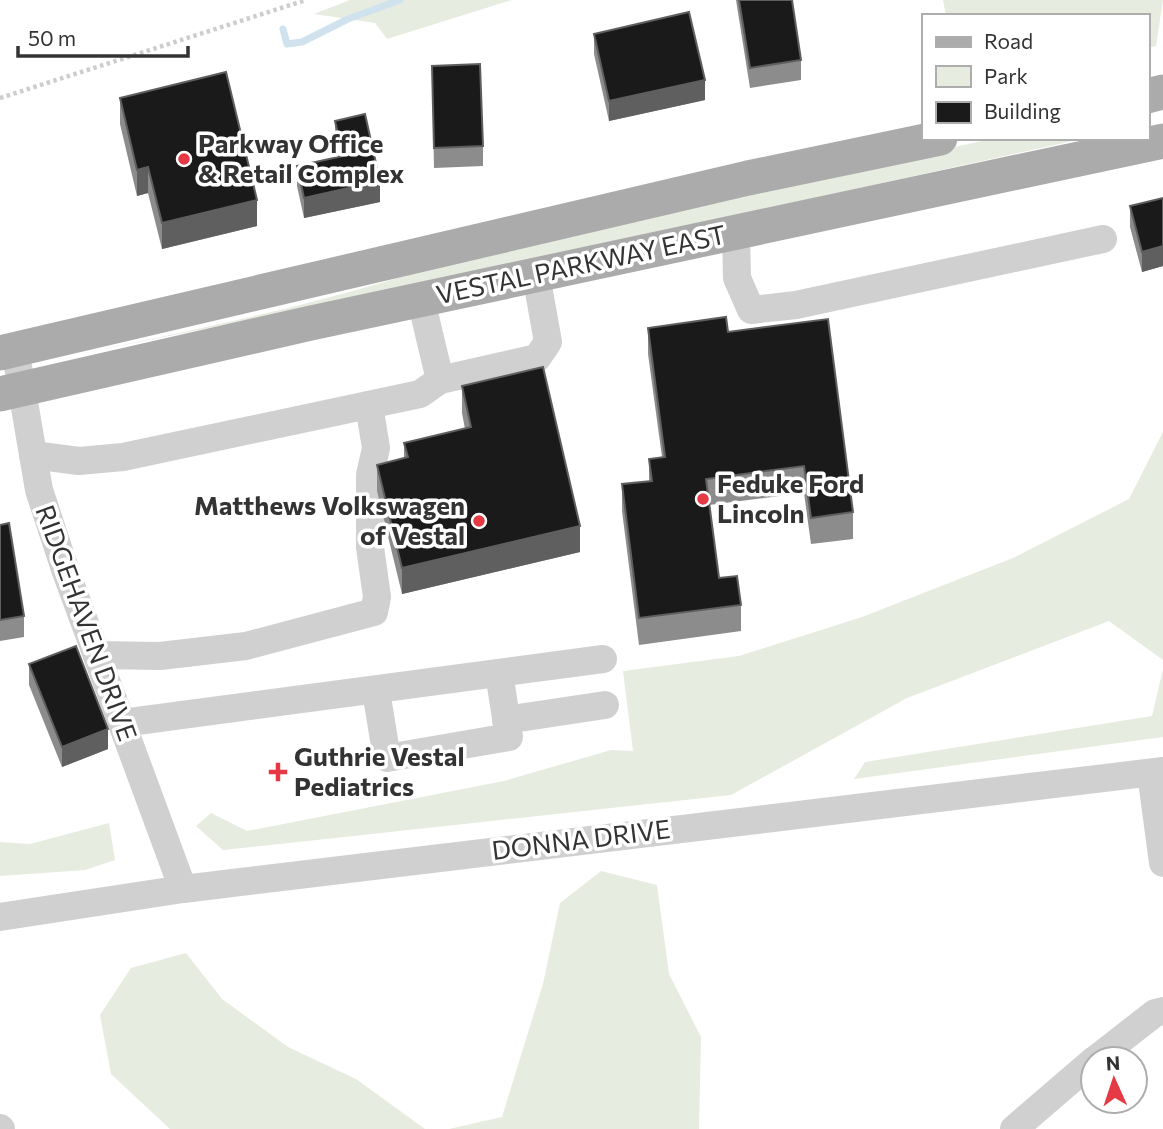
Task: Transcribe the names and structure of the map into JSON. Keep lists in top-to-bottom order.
{
  "streets": {
    "main road": ["VESTAL PARKWAY EAST"],
    "street": ["RIDGEHAVEN DRIVE", "DONNA DRIVE"]
  },
  "crossings": [
    ["VESTAL PARKWAY EAST", "RIDGEHAVEN DRIVE"],
    ["RIDGEHAVEN DRIVE", "DONNA DRIVE"]
  ],
  "places": {
    "other": ["Parkway Office & Retail Complex", "Feduke Ford Lincoln", "Matthews Volkswagen of Vestal"],
    "health": ["Guthrie Vestal Pediatrics"]
  },
  "legend": ["Road", "Park", "Building"],
  "scale_bar": "50 m",
  "north": "top"
}
